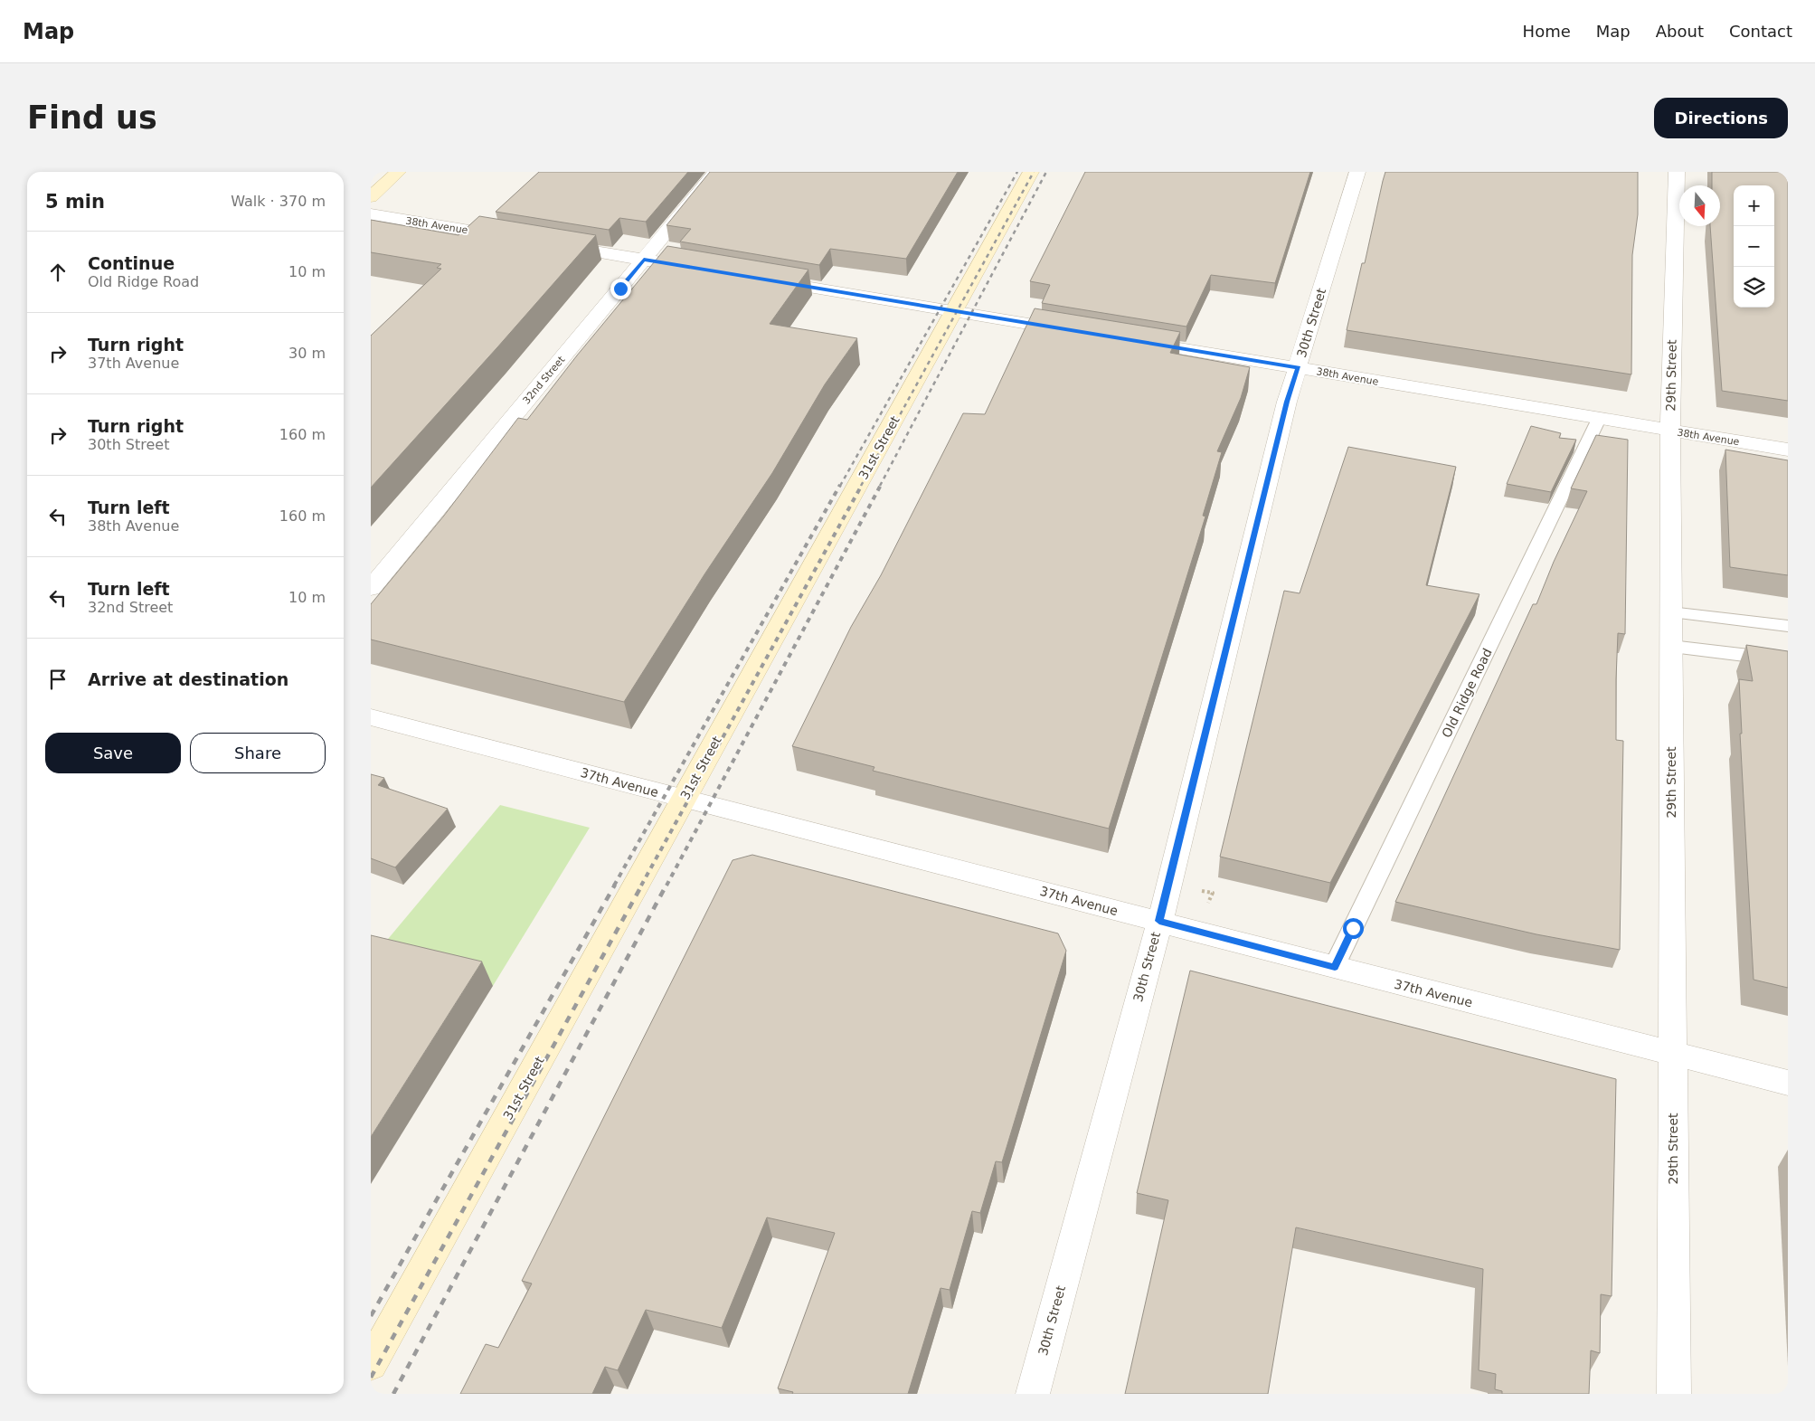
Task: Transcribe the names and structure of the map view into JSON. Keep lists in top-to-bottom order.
{
  "streets": {
    "main road": ["31st Street"],
    "street": [
      "38th Avenue",
      "30th Street",
      "29th Street",
      "32nd Street",
      "37th Avenue"
    ],
    "lane": ["Old Ridge Road"]
  },
  "crossings": [
    ["38th Avenue", "30th Street"],
    ["38th Avenue", "29th Street"],
    ["38th Avenue", "Old Ridge Road"],
    ["30th Street", "37th Avenue"],
    ["29th Street", "37th Avenue"],
    ["31st Street", "37th Avenue"],
    ["Old Ridge Road", "37th Avenue"]
  ],
  "north": "bottom",
  "page": {
    "header": "Map",
    "nav": [
      "Home",
      "Map",
      "About",
      "Contact"
    ],
    "buttons": [
      "Directions",
      ["Save", "Share"]
    ],
    "title": "Find us",
    "heading": ["5 min", "Walk · 370 m"],
    "map_buttons": ["+", "−"],
    "list": [
      ["Continue", "Old Ridge Road", "10 m"],
      ["Turn right", "37th Avenue", "30 m"],
      ["Turn right", "30th Street", "160 m"],
      ["Turn left", "38th Avenue", "160 m"],
      ["Turn left", "32nd Street", "10 m"],
      "Arrive at destination"
    ]
  }
}
